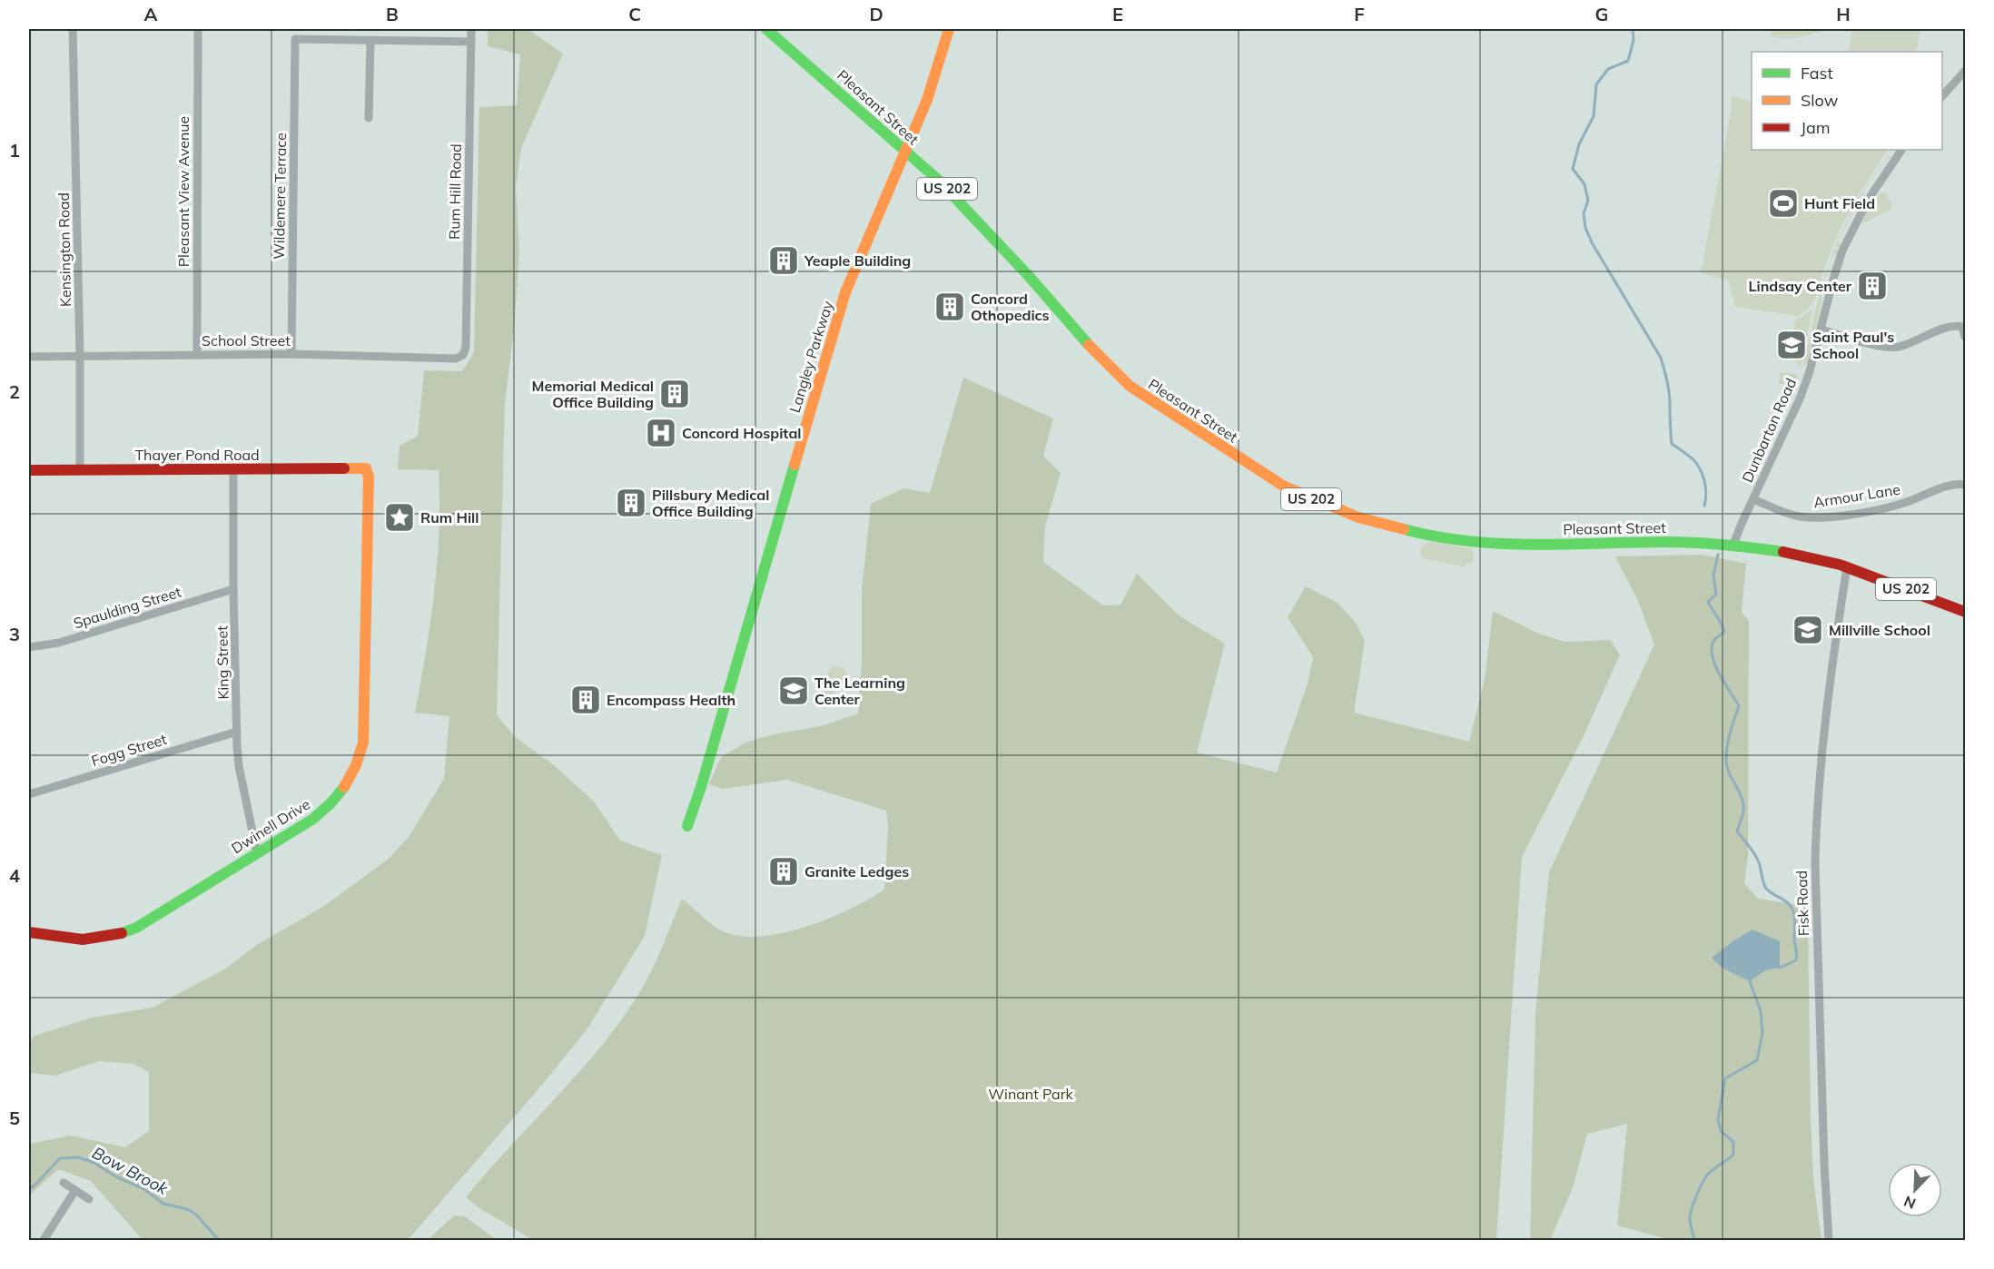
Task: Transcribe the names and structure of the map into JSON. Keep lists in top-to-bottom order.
{
  "streets": {
    "street": [
      "Pleasant Street",
      "US 202",
      "Pleasant View Avenue",
      "Rum Hill Road",
      "Wildemere Terrace",
      "Kensington Road",
      "School Street",
      "Langley Parkway",
      "Dunbarton Road",
      "Thayer Pond Road",
      "Armour Lane",
      "Spaulding Street",
      "King Street",
      "Fogg Street",
      "Dwinell Drive",
      "Fisk Road"
    ]
  },
  "crossings": [
    ["Pleasant Street", "US 202"],
    ["Pleasant Street", "Langley Parkway"],
    ["Pleasant Street", "Dunbarton Road"],
    ["US 202", "Dunbarton Road"],
    ["US 202", "Fisk Road"],
    ["Pleasant View Avenue", "School Street"],
    ["Rum Hill Road", "School Street"],
    ["Wildemere Terrace", "School Street"],
    ["Kensington Road", "School Street"],
    ["Kensington Road", "Thayer Pond Road"],
    ["Dunbarton Road", "Armour Lane"],
    ["Thayer Pond Road", "King Street"],
    ["Thayer Pond Road", "Dwinell Drive"],
    ["Spaulding Street", "King Street"],
    ["King Street", "Fogg Street"],
    ["King Street", "Dwinell Drive"]
  ],
  "water": ["Bow Brook"],
  "parks": ["Winant Park"],
  "places": {
    "sports": ["Hunt Field"],
    "building": [
      "Yeaple Building",
      "Lindsay Center",
      "Concord Othopedics",
      "Memorial Medical Office Building",
      "Pillsbury Medical Office Building",
      "Encompass Health",
      "Granite Ledges"
    ],
    "school or university": ["Saint Paul's School", "Millville School", "The Learning Center"],
    "hospital": ["Concord Hospital"],
    "place": ["Rum Hill"]
  },
  "legend": ["Fast", "Slow", "Jam"],
  "north": "bottom left",
  "grid": {
    "columns": [
      "A",
      "B",
      "C",
      "D",
      "E",
      "F",
      "G",
      "H"
    ],
    "rows": [
      "1",
      "2",
      "3",
      "4",
      "5"
    ]
  }
}
